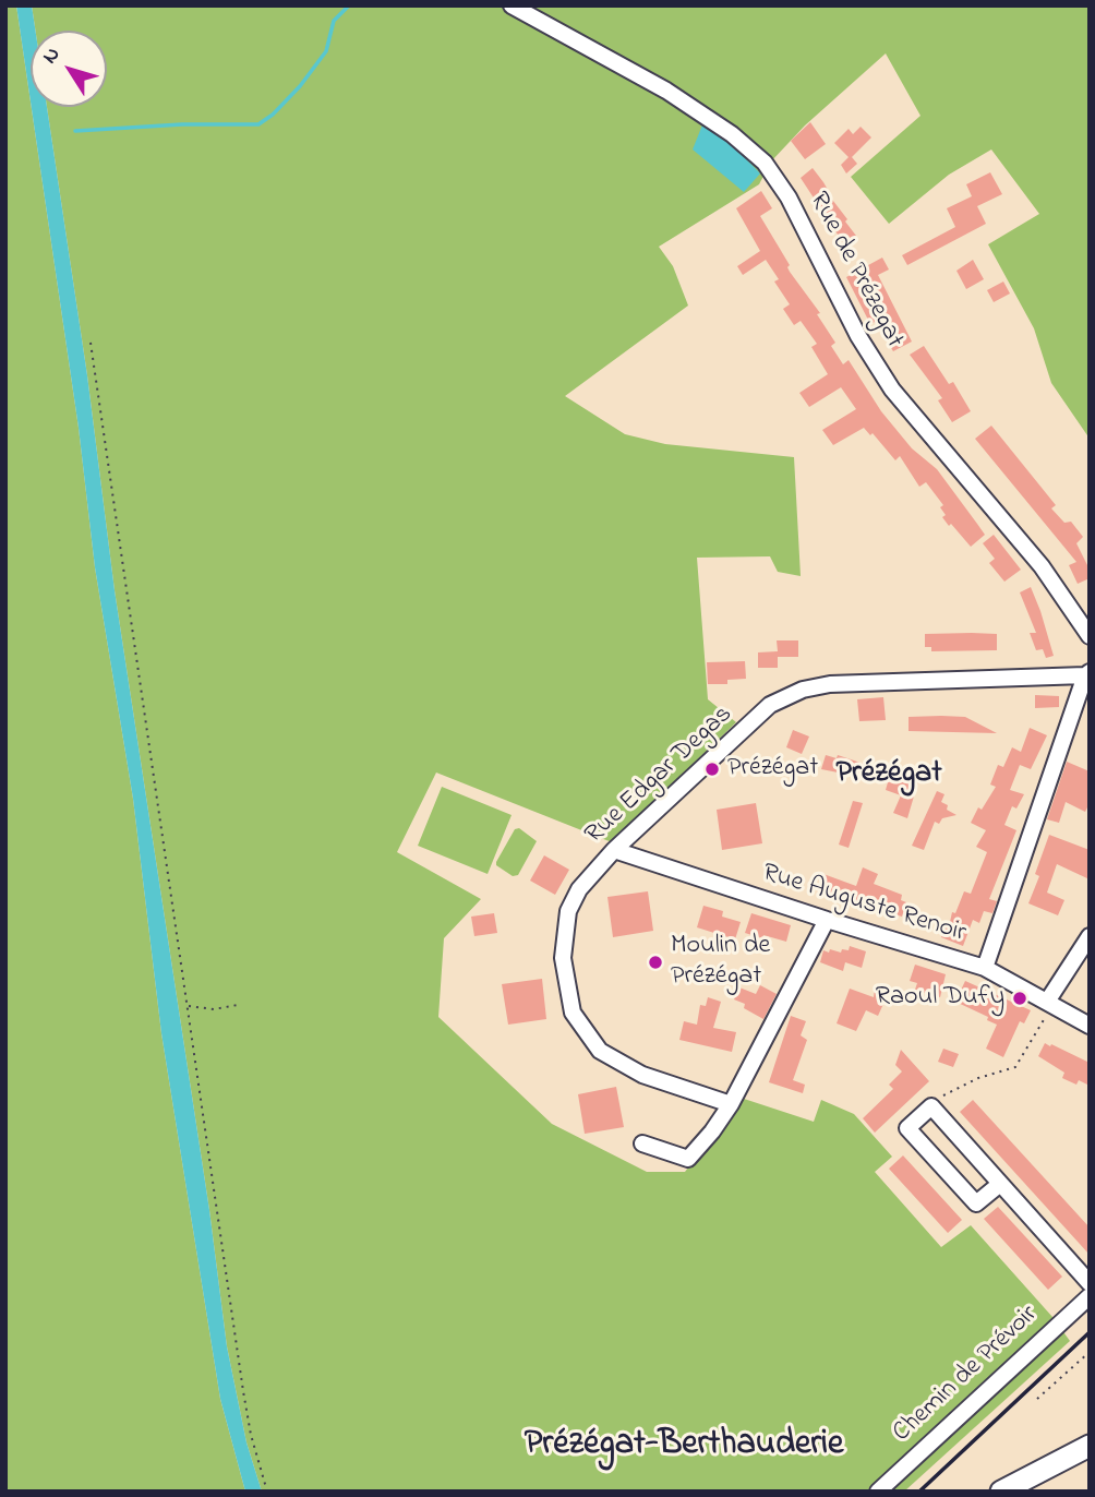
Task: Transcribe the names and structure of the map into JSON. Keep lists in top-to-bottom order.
{
  "streets": {
    "street": [
      "Rue de Prézegat",
      "Rue Edgar Degas",
      "Rue Auguste Renoir",
      "Chemin de Prévoir"
    ]
  },
  "crossings": [
    ["Rue Edgar Degas", "Rue Auguste Renoir"]
  ],
  "districts": ["Prézégat", "Prézégat-Berthauderie"],
  "places": ["Prézégat", "Moulin de Prézégat", "Raoul Dufy"],
  "north": "top left"
}
